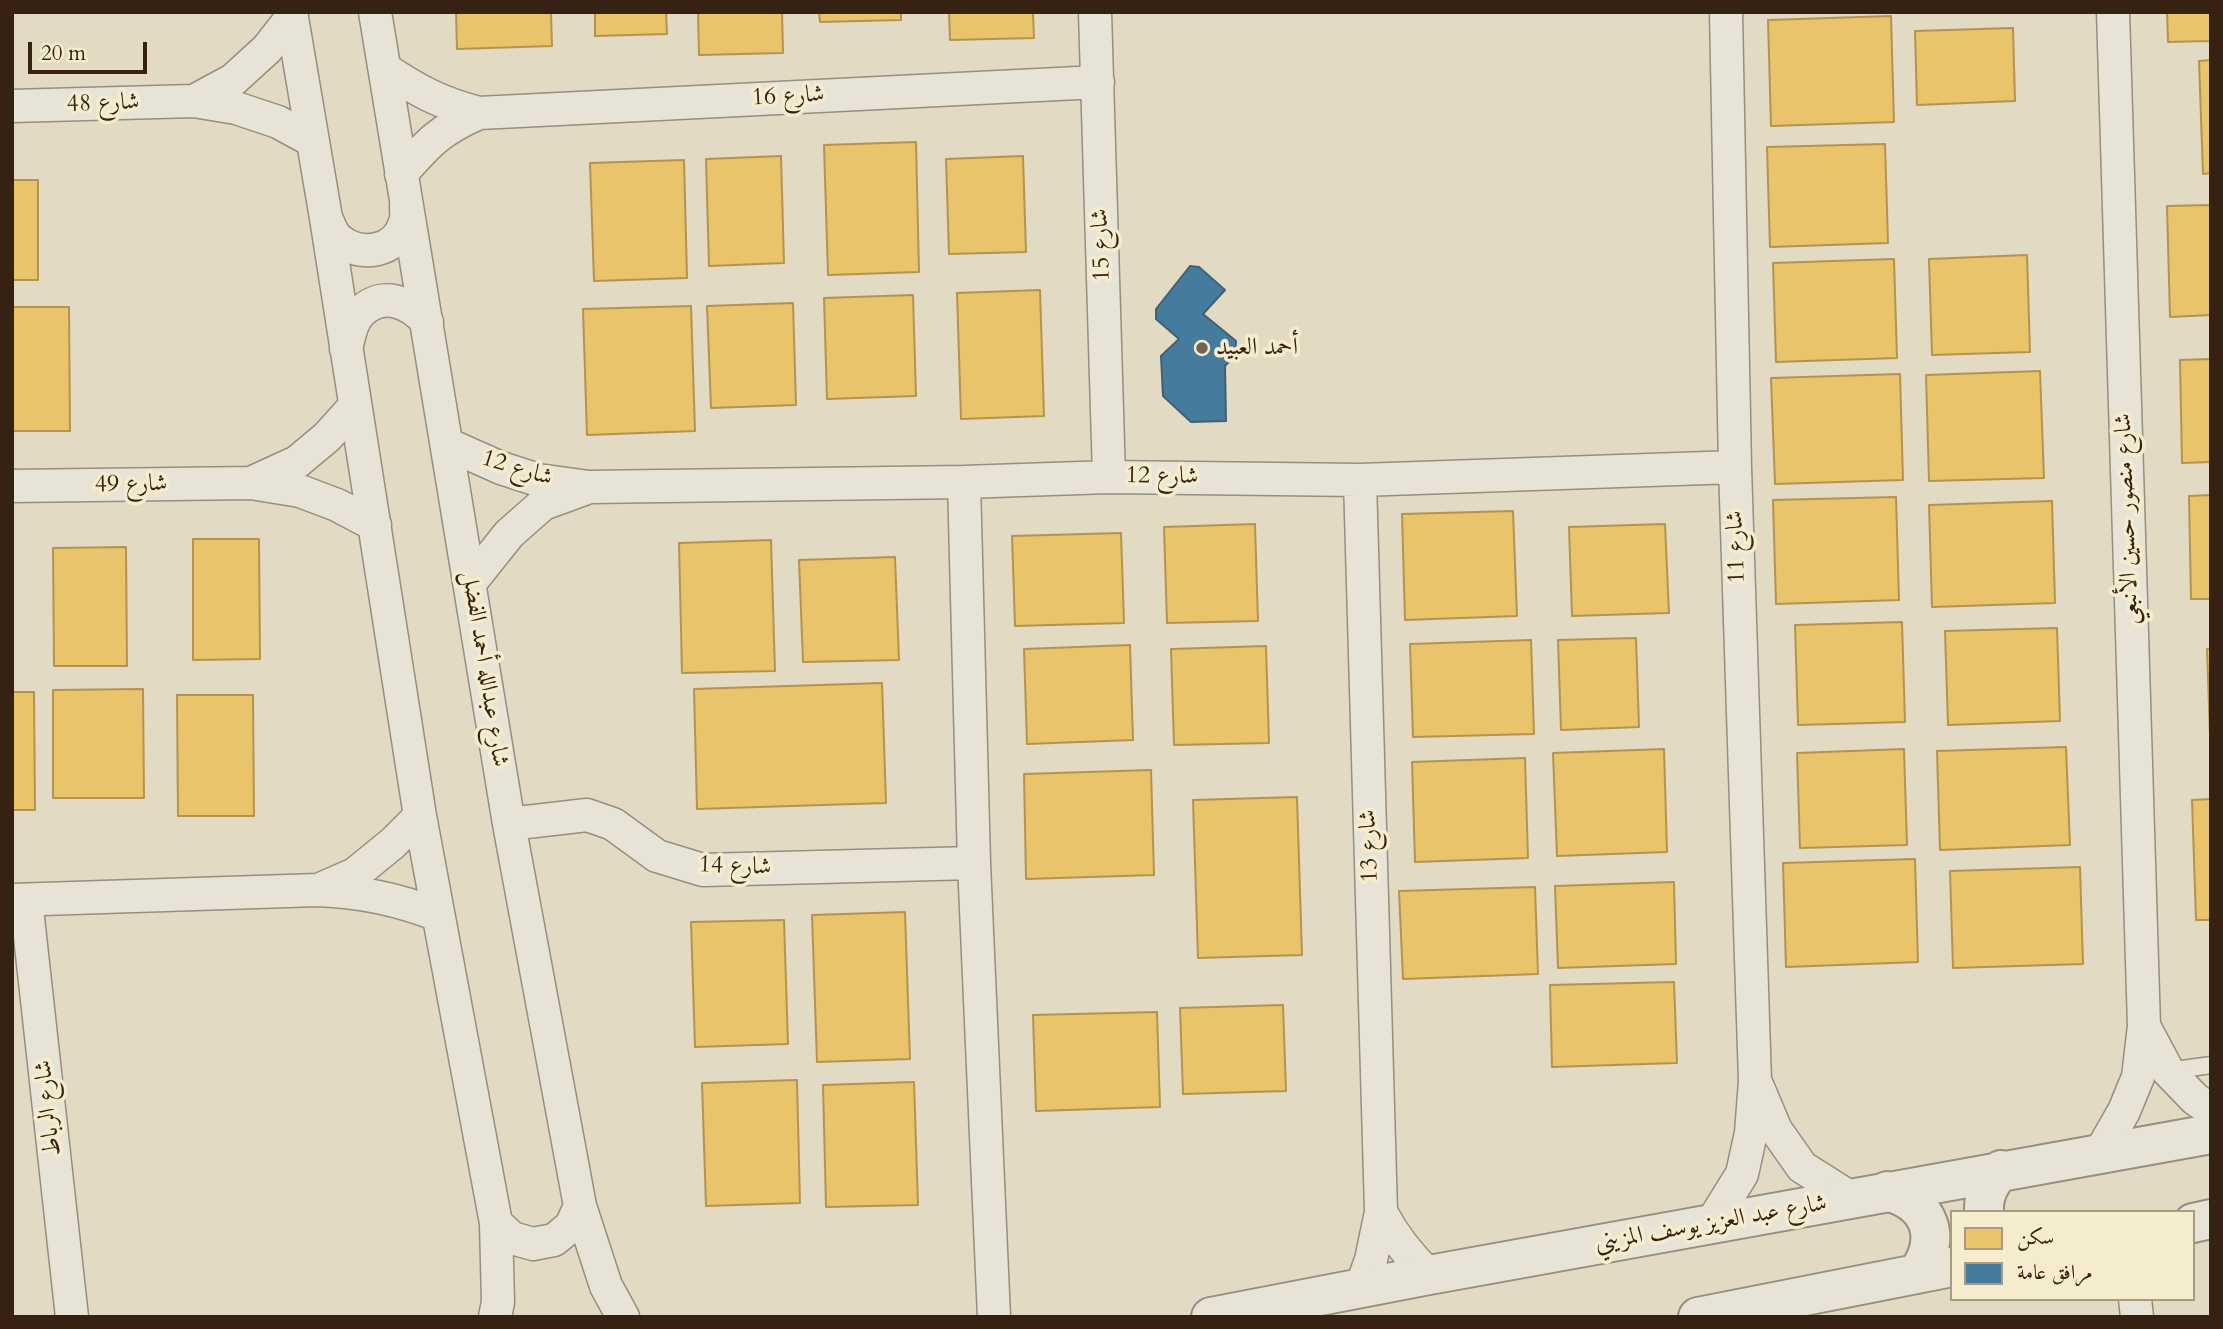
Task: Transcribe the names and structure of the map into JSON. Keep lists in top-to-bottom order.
{
  "streets": {
    "street": [
      "شارع 16",
      "شارع 48",
      "شارع 15",
      "شارع 12",
      "شارع 49",
      "شارع منصور حسين الأنبعي",
      "شارع 11",
      "شارع عبدالله أحمد الفضل",
      "شارع 13",
      "شارع 14",
      "شارع الرباط",
      "شارع عبد العزيز يوسف المزيني"
    ]
  },
  "crossings": [
    ["شارع 16", "شارع 15"],
    ["شارع 16", "شارع عبدالله أحمد الفضل"],
    ["شارع 15", "شارع 12"],
    ["شارع 12", "شارع 11"],
    ["شارع 12", "شارع عبدالله أحمد الفضل"],
    ["شارع 12", "شارع 13"],
    ["شارع منصور حسين الأنبعي", "شارع عبد العزيز يوسف المزيني"],
    ["شارع 11", "شارع عبد العزيز يوسف المزيني"],
    ["شارع عبدالله أحمد الفضل", "شارع 14"],
    ["شارع 13", "شارع عبد العزيز يوسف المزيني"]
  ],
  "places": ["أحمد العبيد"],
  "legend": ["سكن", "مرافق عامة"],
  "scale_bar": "20 m"
}
